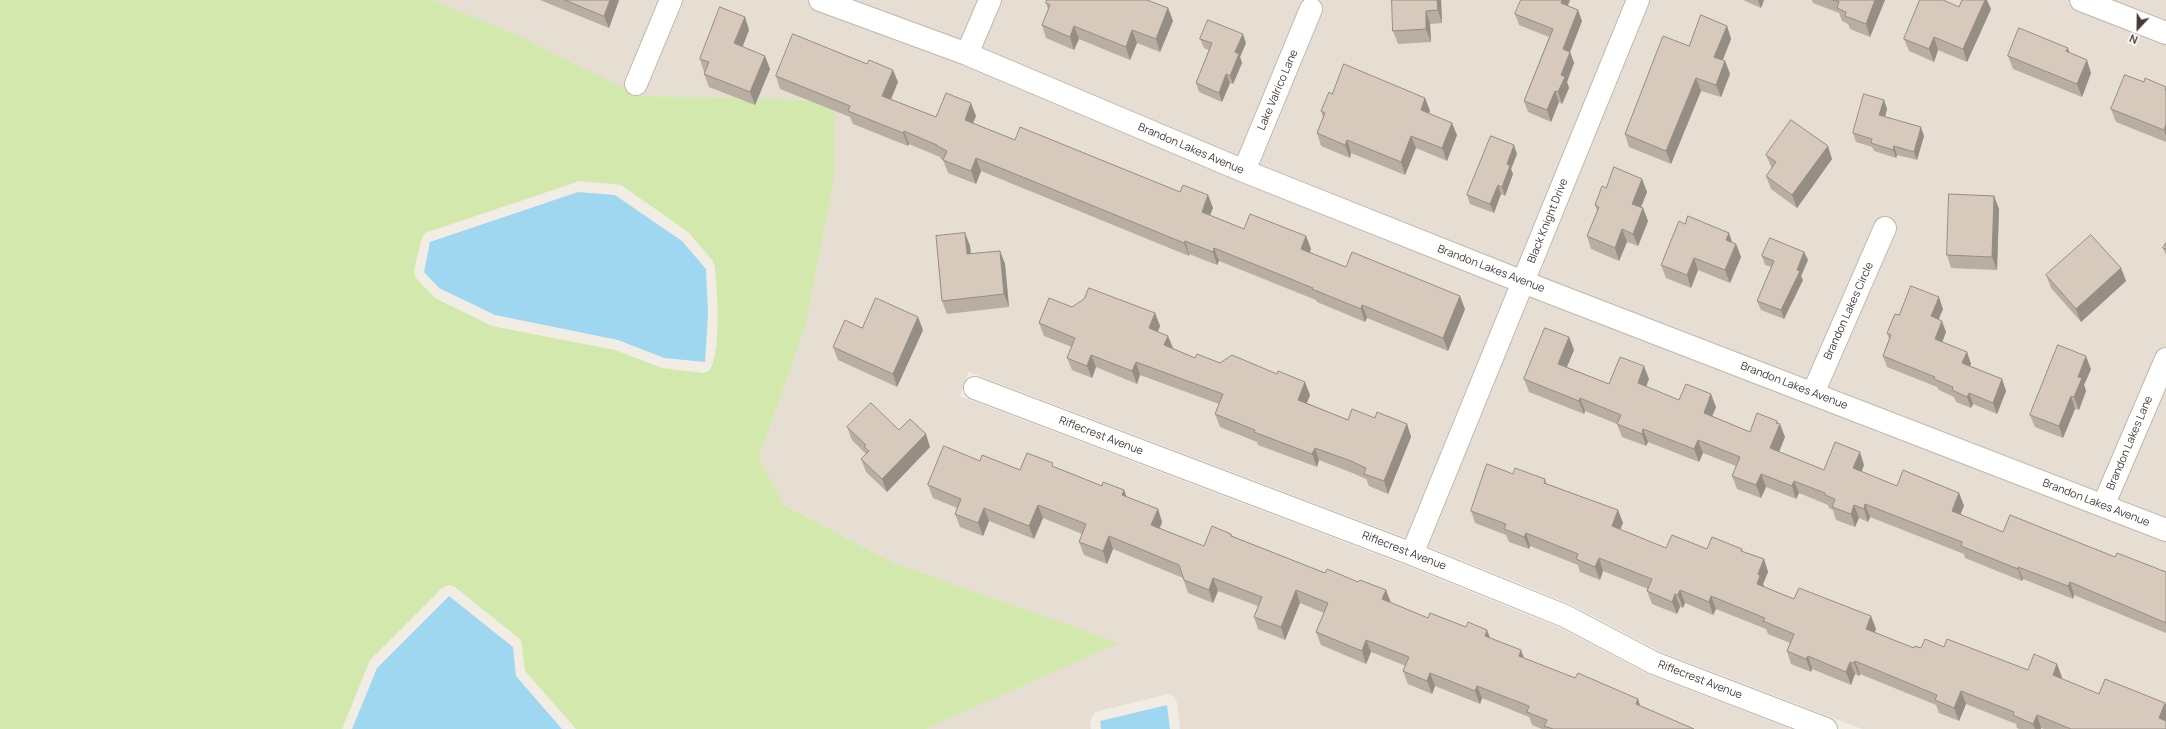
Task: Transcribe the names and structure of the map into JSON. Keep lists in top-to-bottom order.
{
  "streets": {
    "street": [
      "Lake Valrico Lane",
      "Brandon Lakes Avenue",
      "Black Knight Drive",
      "Brandon Lakes Circle",
      "Riflecrest Avenue",
      "Brandon Lakes Lane"
    ]
  },
  "crossings": [
    ["Lake Valrico Lane", "Brandon Lakes Avenue"],
    ["Brandon Lakes Avenue", "Black Knight Drive"],
    ["Brandon Lakes Avenue", "Brandon Lakes Circle"],
    ["Brandon Lakes Avenue", "Brandon Lakes Lane"],
    ["Black Knight Drive", "Riflecrest Avenue"]
  ],
  "north": "bottom"
}
